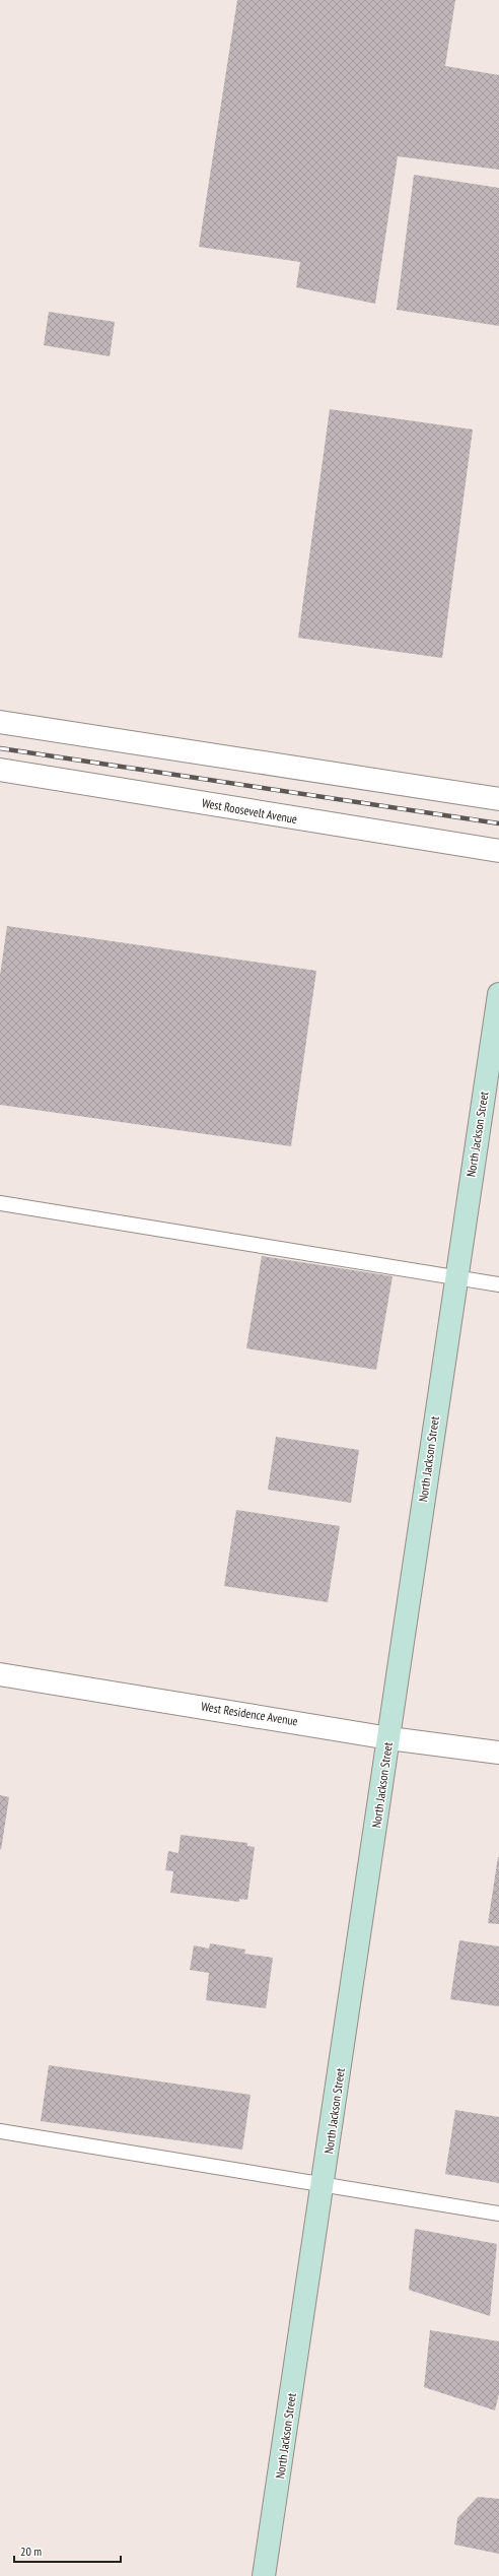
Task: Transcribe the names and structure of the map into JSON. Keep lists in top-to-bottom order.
{
  "streets": {
    "street": ["West Roosevelt Avenue", "North Jackson Street", "West Residence Avenue"]
  },
  "crossings": [
    ["North Jackson Street", "West Residence Avenue"]
  ],
  "scale_bar": "20 m"
}
